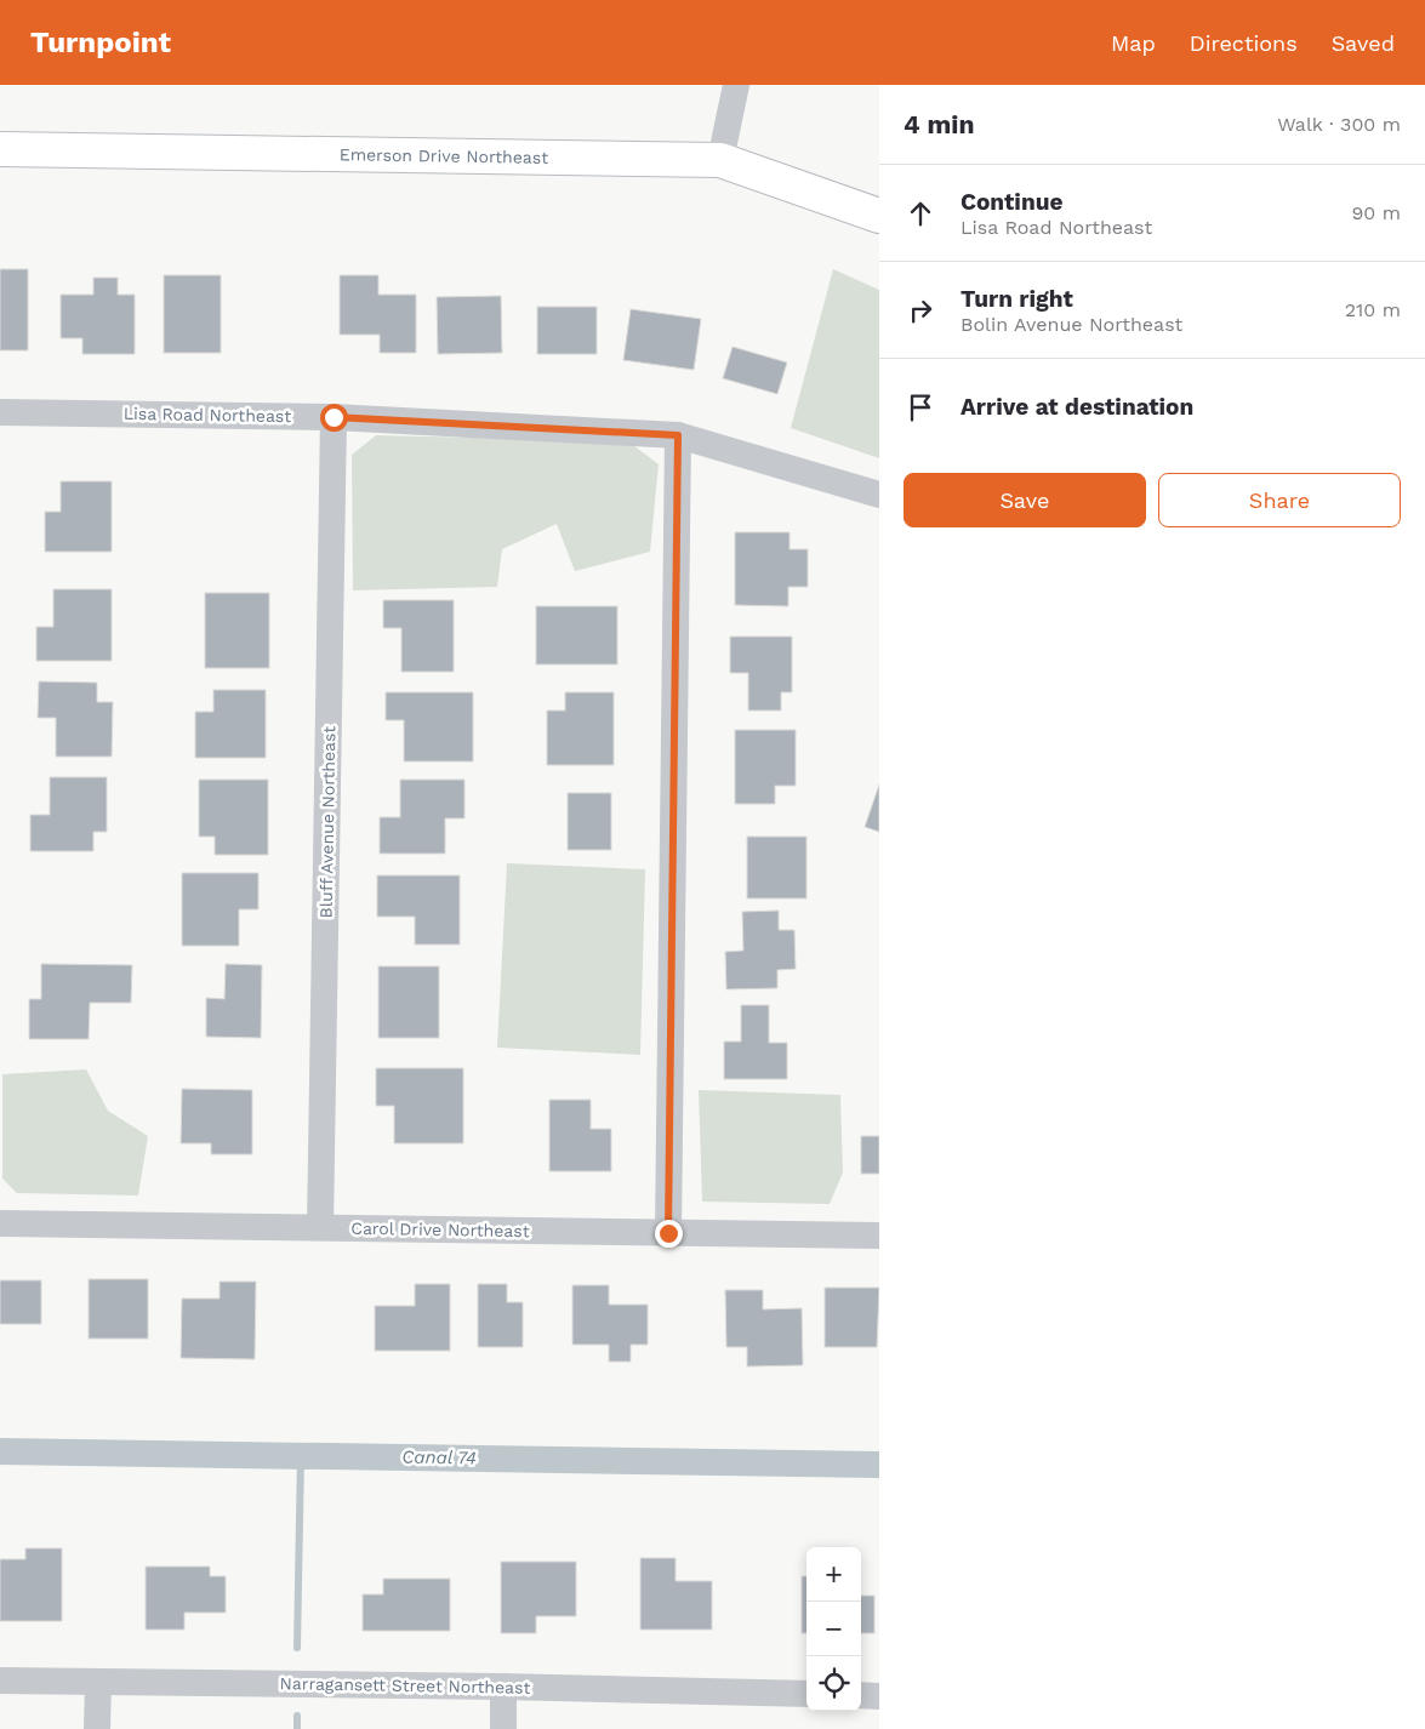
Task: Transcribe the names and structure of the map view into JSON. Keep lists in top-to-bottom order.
{
  "streets": {
    "street": [
      "Emerson Drive Northeast",
      "Lisa Road Northeast",
      "Bluff Avenue Northeast",
      "Carol Drive Northeast",
      "Narragansett Street Northeast"
    ]
  },
  "crossings": [
    ["Lisa Road Northeast", "Bluff Avenue Northeast"],
    ["Bluff Avenue Northeast", "Carol Drive Northeast"]
  ],
  "water": ["Canal 74"],
  "page": {
    "header": "Turnpoint",
    "nav": ["Map", "Directions", "Saved"],
    "heading": ["4 min", "Walk · 300 m"],
    "list": [
      ["Continue", "Lisa Road Northeast", "90 m"],
      ["Turn right", "Bolin Avenue Northeast", "210 m"],
      "Arrive at destination"
    ],
    "buttons": ["Save", "Share"],
    "map_buttons": ["+", "−"]
  }
}
